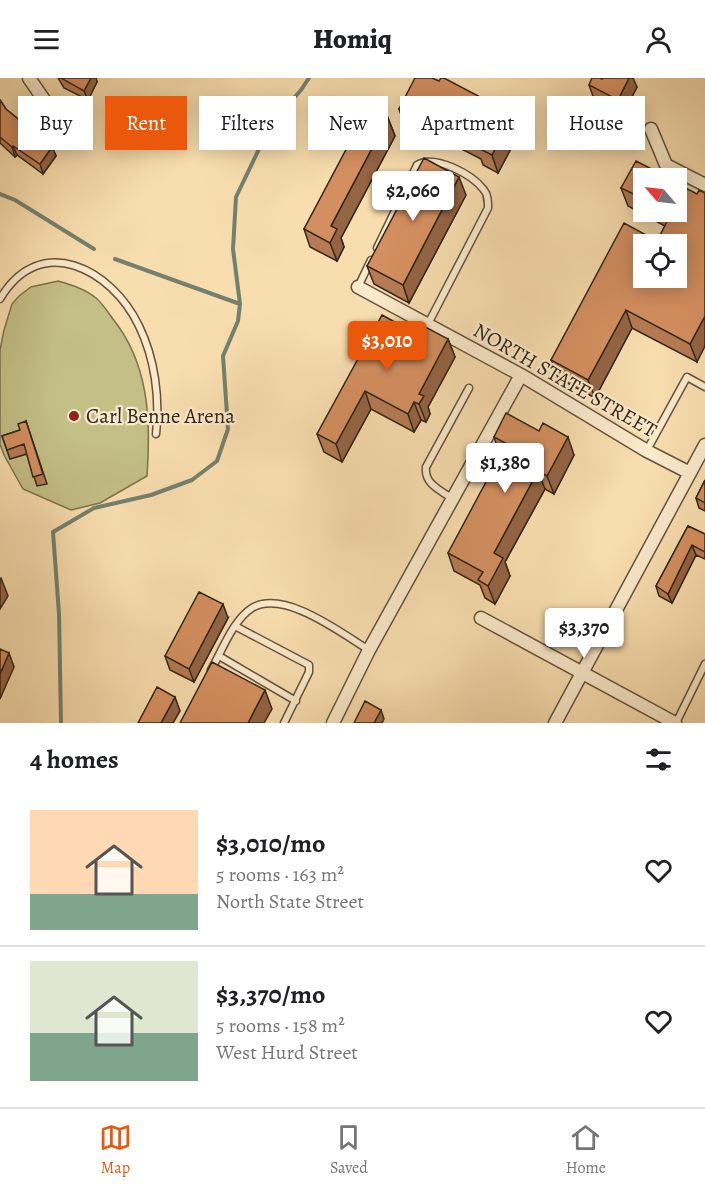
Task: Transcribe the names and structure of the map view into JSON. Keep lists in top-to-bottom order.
{
  "streets": {
    "street": ["NORTH STATE STREET"]
  },
  "places": ["Carl Benne Arena"],
  "north": "top left",
  "page": {
    "header": "Homiq",
    "chip": [
      "Buy",
      "Rent",
      "Filters",
      "New",
      "Apartment",
      "House"
    ],
    "price": [
      "$2,060",
      "$3,010",
      "$1,380",
      "$3,370"
    ],
    "heading": "4 homes",
    "list": [
      {
        "name": "$3,010/mo",
        "note": "5 rooms · 163 m² · North State Street"
      },
      {
        "name": "$3,370/mo",
        "note": "5 rooms · 158 m² · West Hurd Street"
      }
    ],
    "tabs": ["Map", "Saved", "Home"]
  }
}
